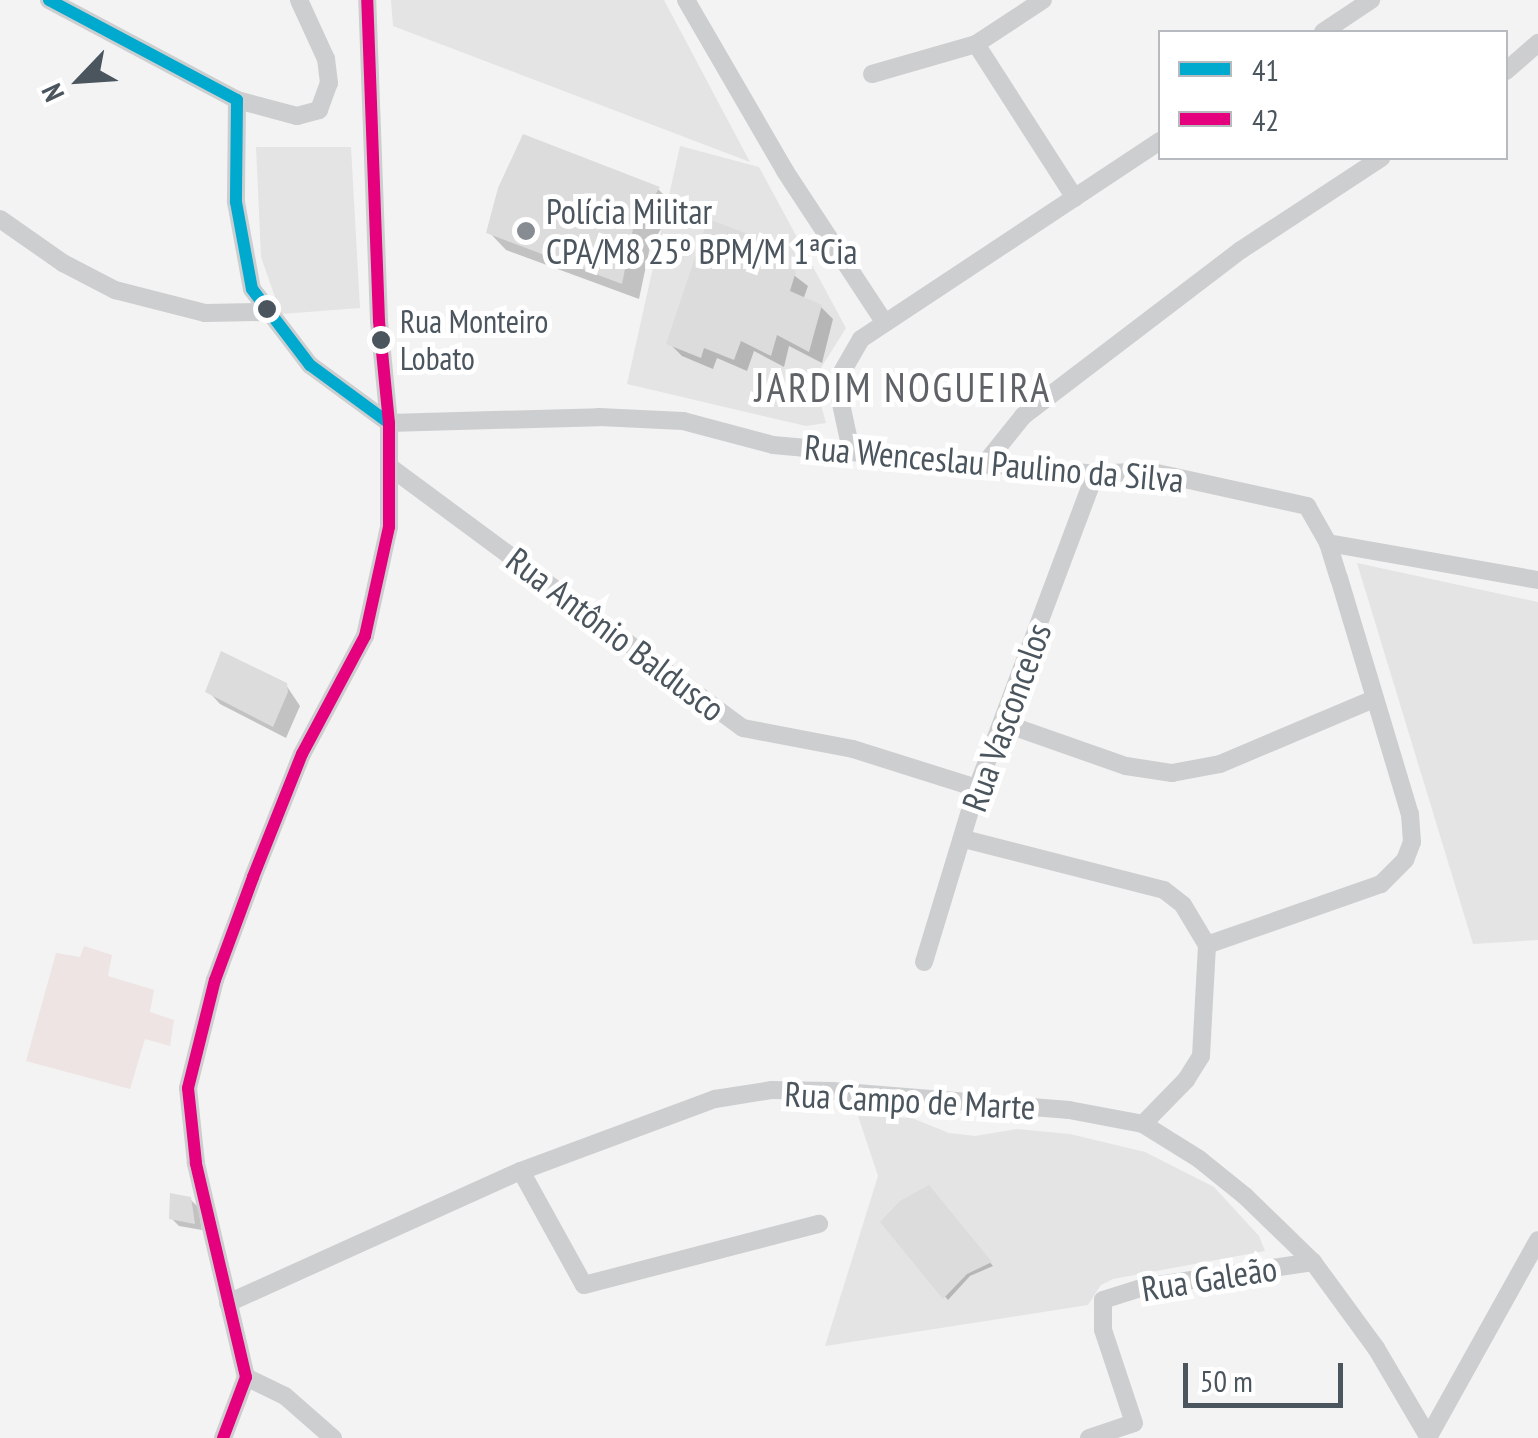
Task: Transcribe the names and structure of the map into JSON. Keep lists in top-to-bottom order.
{
  "streets": {
    "street": [
      "Rua Wenceslau Paulino da Silva",
      "Rua Antônio Baldusco",
      "Rua Vasconcelos",
      "Rua Campo de Marte",
      "Rua Galeão"
    ]
  },
  "crossings": [
    ["Rua Wenceslau Paulino da Silva", "Rua Vasconcelos"],
    ["Rua Antônio Baldusco", "Rua Vasconcelos"],
    ["Rua Campo de Marte", "Rua Galeão"]
  ],
  "districts": ["JARDIM NOGUEIRA"],
  "places": ["Polícia Militar CPA/M8 25º BPM/M 1ªCia", "Rua Monteiro Lobato"],
  "lines": ["transit line 41", "transit line 42"],
  "legend": ["41", "42"],
  "scale_bar": "50 m",
  "north": "bottom left"
}
